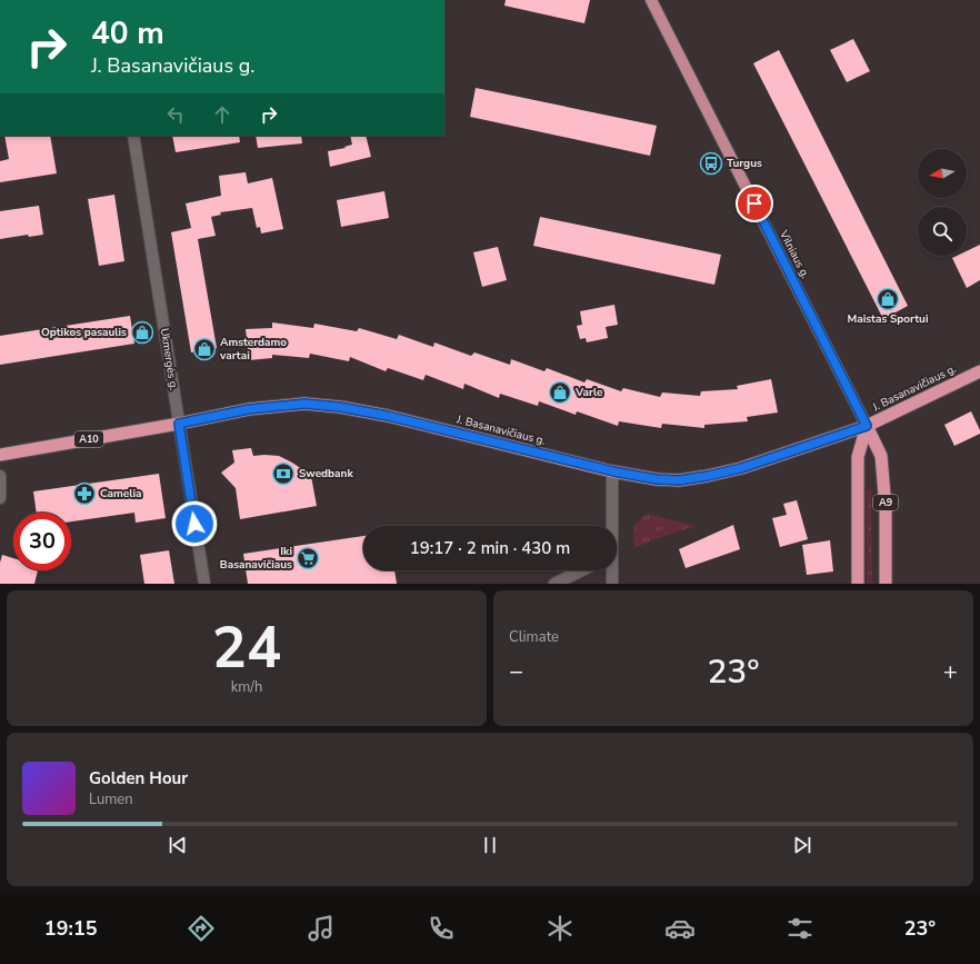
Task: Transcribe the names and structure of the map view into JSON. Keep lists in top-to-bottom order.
{
  "streets": {
    "highway": [
      "Vilniaus g.",
      "J. Basanavičiaus g.",
      "A10",
      "A9"
    ],
    "street": ["Ukmergės g."]
  },
  "crossings": [
    ["Vilniaus g.", "J. Basanavičiaus g."],
    ["Vilniaus g.", "A9"],
    ["Ukmergės g.", "J. Basanavičiaus g."],
    ["J. Basanavičiaus g.", "A9"]
  ],
  "places": {
    "bus stop": ["Turgus"],
    "shop": [
      "Maistas Sportui",
      "Optikos pasaulis",
      "Amsterdamo vartai",
      "Varle"
    ],
    "bank": ["Swedbank"],
    "pharmacy": ["Camelia"],
    "supermarket": ["Iki Basanavičiaus"]
  },
  "north": "left",
  "page": {
    "turn": ["40 m", "J. Basanavičiaus g."],
    "limit": "30",
    "trip": "19:17 · 2 min · 430 m",
    "tile": [
      ["24", "km/h"],
      "Climate"
    ],
    "heat": ["−", "23°", "+"],
    "song": ["Golden Hour", "Lumen"],
    "tabs": ["19:15", "23°"]
  }
}
